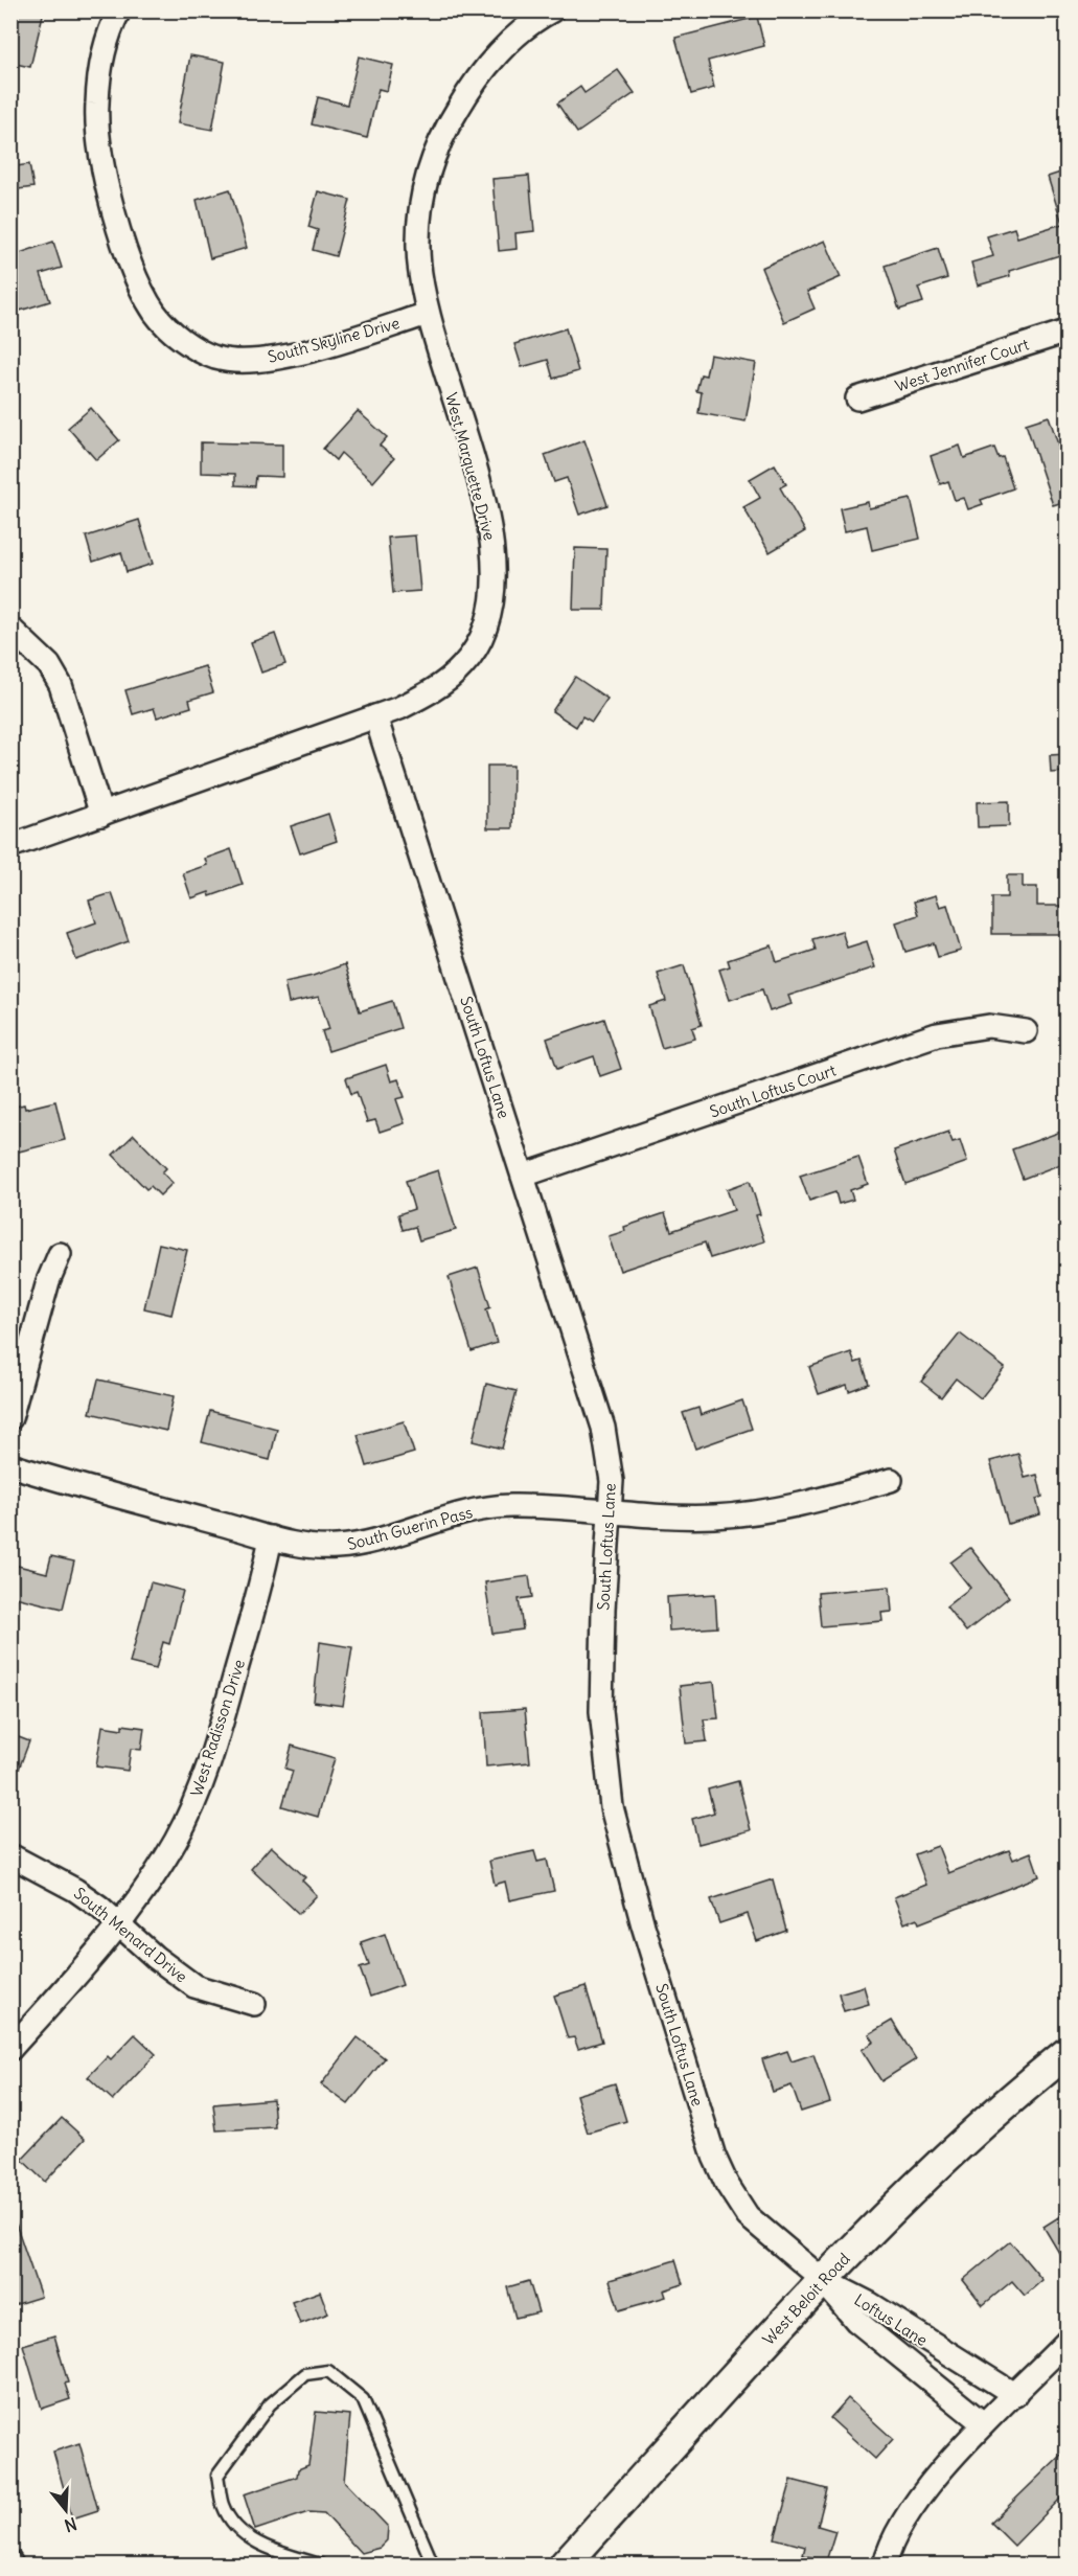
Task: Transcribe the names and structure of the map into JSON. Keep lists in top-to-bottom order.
{
  "streets": {
    "main road": ["West Beloit Road"],
    "street": [
      "South Skyline Drive",
      "West Jennifer Court",
      "West Marquette Drive",
      "South Loftus Lane",
      "South Loftus Court",
      "South Guerin Pass",
      "West Radisson Drive",
      "South Menard Drive",
      "Loftus Lane"
    ]
  },
  "crossings": [
    ["South Skyline Drive", "West Marquette Drive"],
    ["West Marquette Drive", "South Loftus Lane"],
    ["South Loftus Lane", "South Loftus Court"],
    ["South Loftus Lane", "South Guerin Pass"],
    ["South Loftus Lane", "West Beloit Road"],
    ["South Loftus Lane", "Loftus Lane"],
    ["South Guerin Pass", "West Radisson Drive"],
    ["West Radisson Drive", "South Menard Drive"],
    ["West Beloit Road", "Loftus Lane"]
  ],
  "north": "bottom"
}
